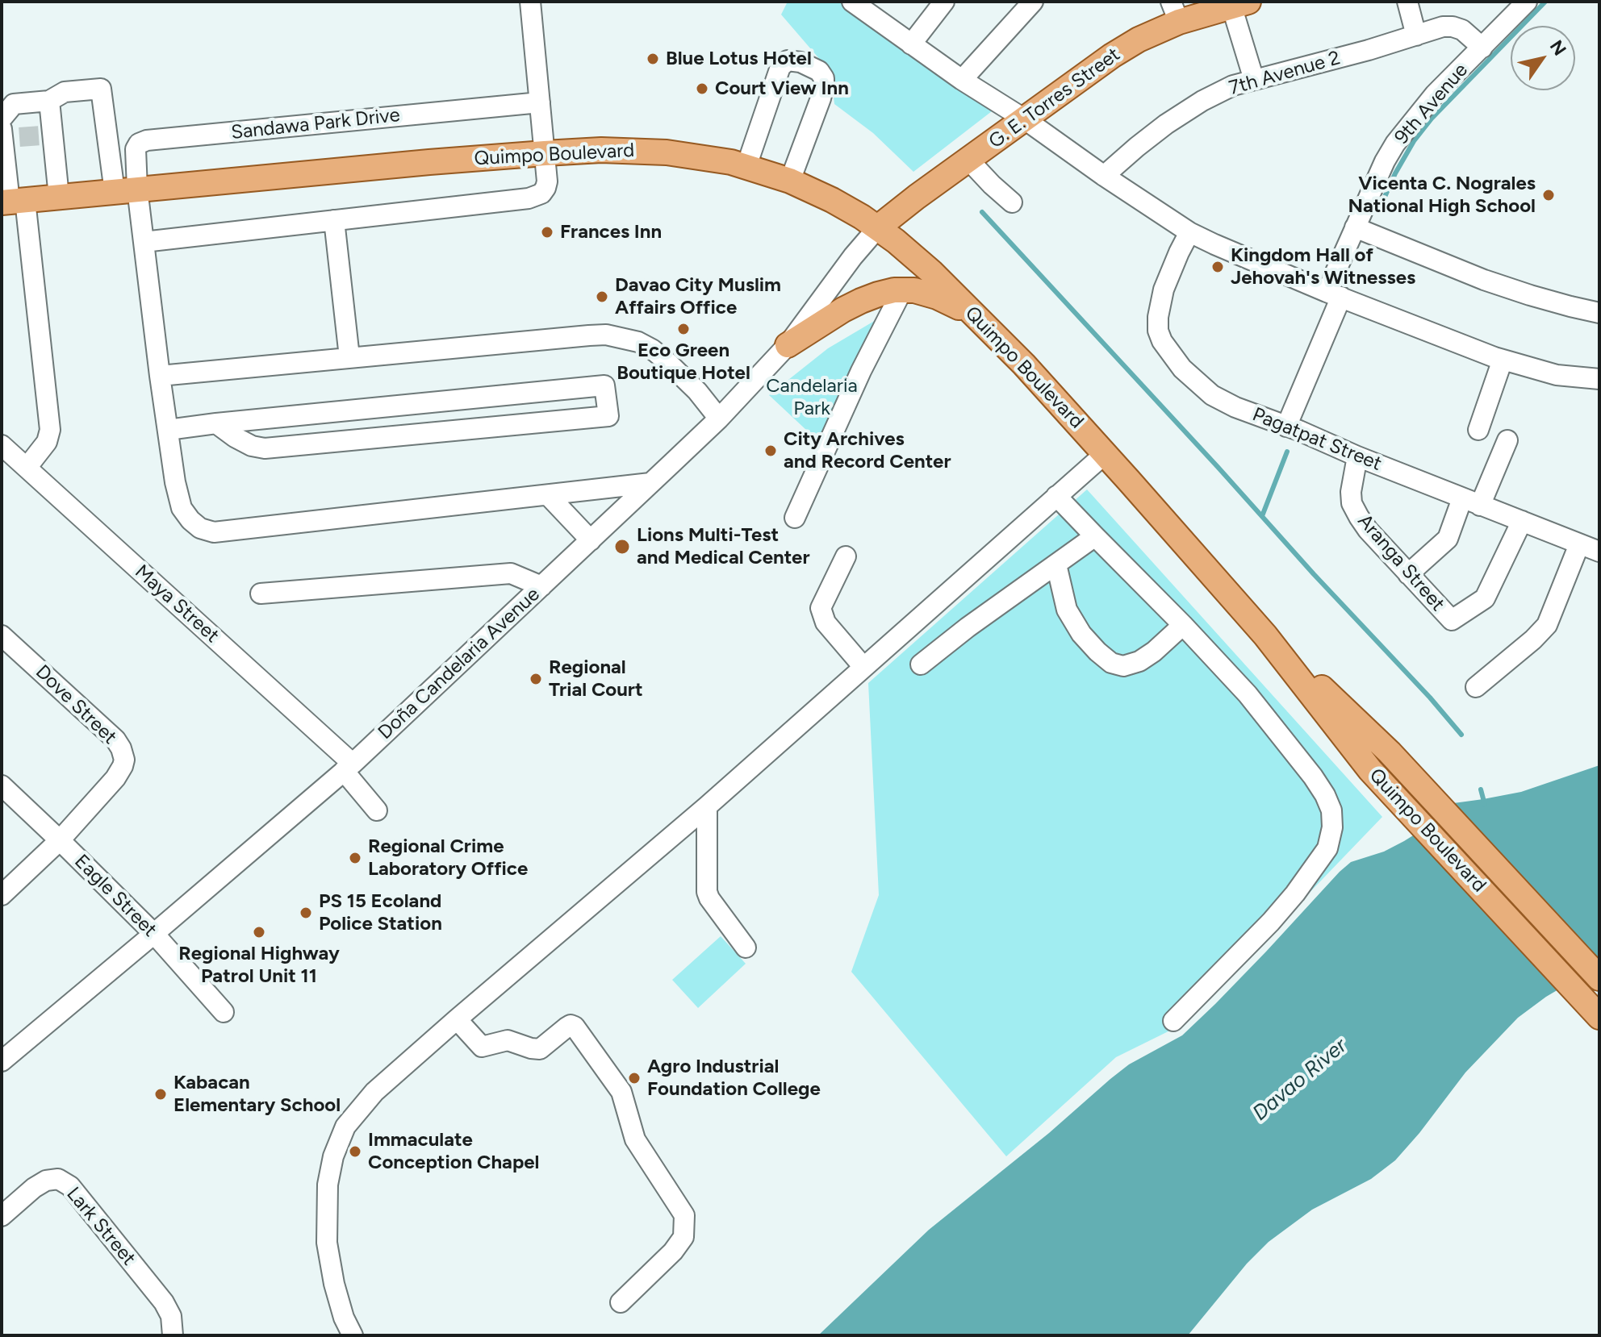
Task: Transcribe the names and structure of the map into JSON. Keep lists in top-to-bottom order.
{
  "streets": {
    "main road": ["G. E. Torres Street", "Quimpo Boulevard"],
    "street": [
      "7th Avenue 2",
      "9th Avenue",
      "Sandawa Park Drive",
      "Pagatpat Street",
      "Aranga Street",
      "Maya Street",
      "Doña Candelaria Avenue",
      "Dove Street",
      "Eagle Street",
      "Lark Street"
    ]
  },
  "crossings": [
    ["7th Avenue 2", "9th Avenue"],
    ["G. E. Torres Street", "Quimpo Boulevard"],
    ["G. E. Torres Street", "Doña Candelaria Avenue"],
    ["9th Avenue", "Pagatpat Street"],
    ["Sandawa Park Drive", "Quimpo Boulevard"],
    ["Quimpo Boulevard", "Doña Candelaria Avenue"],
    ["Pagatpat Street", "Aranga Street"],
    ["Maya Street", "Doña Candelaria Avenue"],
    ["Doña Candelaria Avenue", "Eagle Street"],
    ["Dove Street", "Eagle Street"]
  ],
  "water": ["Davao River"],
  "parks": ["Candelaria Park"],
  "places": [
    "Blue Lotus Hotel",
    "Court View Inn",
    "Vicenta C. Nograles National High School",
    "Frances Inn",
    "Kingdom Hall of Jehovah's Witnesses",
    "Davao City Muslim Affairs Office",
    "Eco Green Boutique Hotel",
    "City Archives and Record Center",
    "Lions Multi-Test and Medical Center",
    "Regional Trial Court",
    "Regional Crime Laboratory Office",
    "PS 15 Ecoland Police Station",
    "Regional Highway Patrol Unit 11",
    "Agro Industrial Foundation College",
    "Kabacan Elementary School",
    "Immaculate Conception Chapel"
  ],
  "north": "top right"
}
